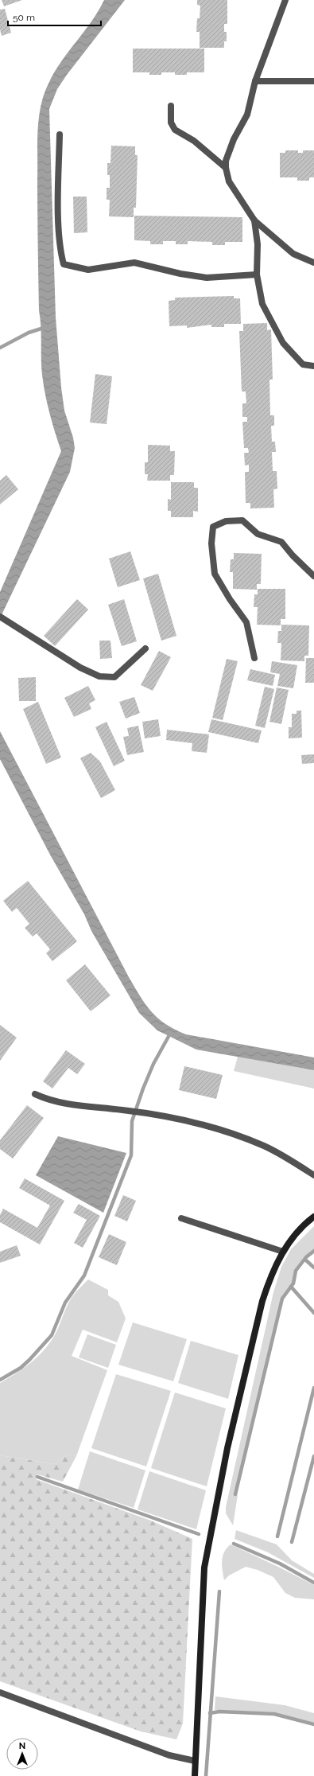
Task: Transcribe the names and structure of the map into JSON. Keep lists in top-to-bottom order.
{
  "scale_bar": "50 m",
  "north": "top"
}
